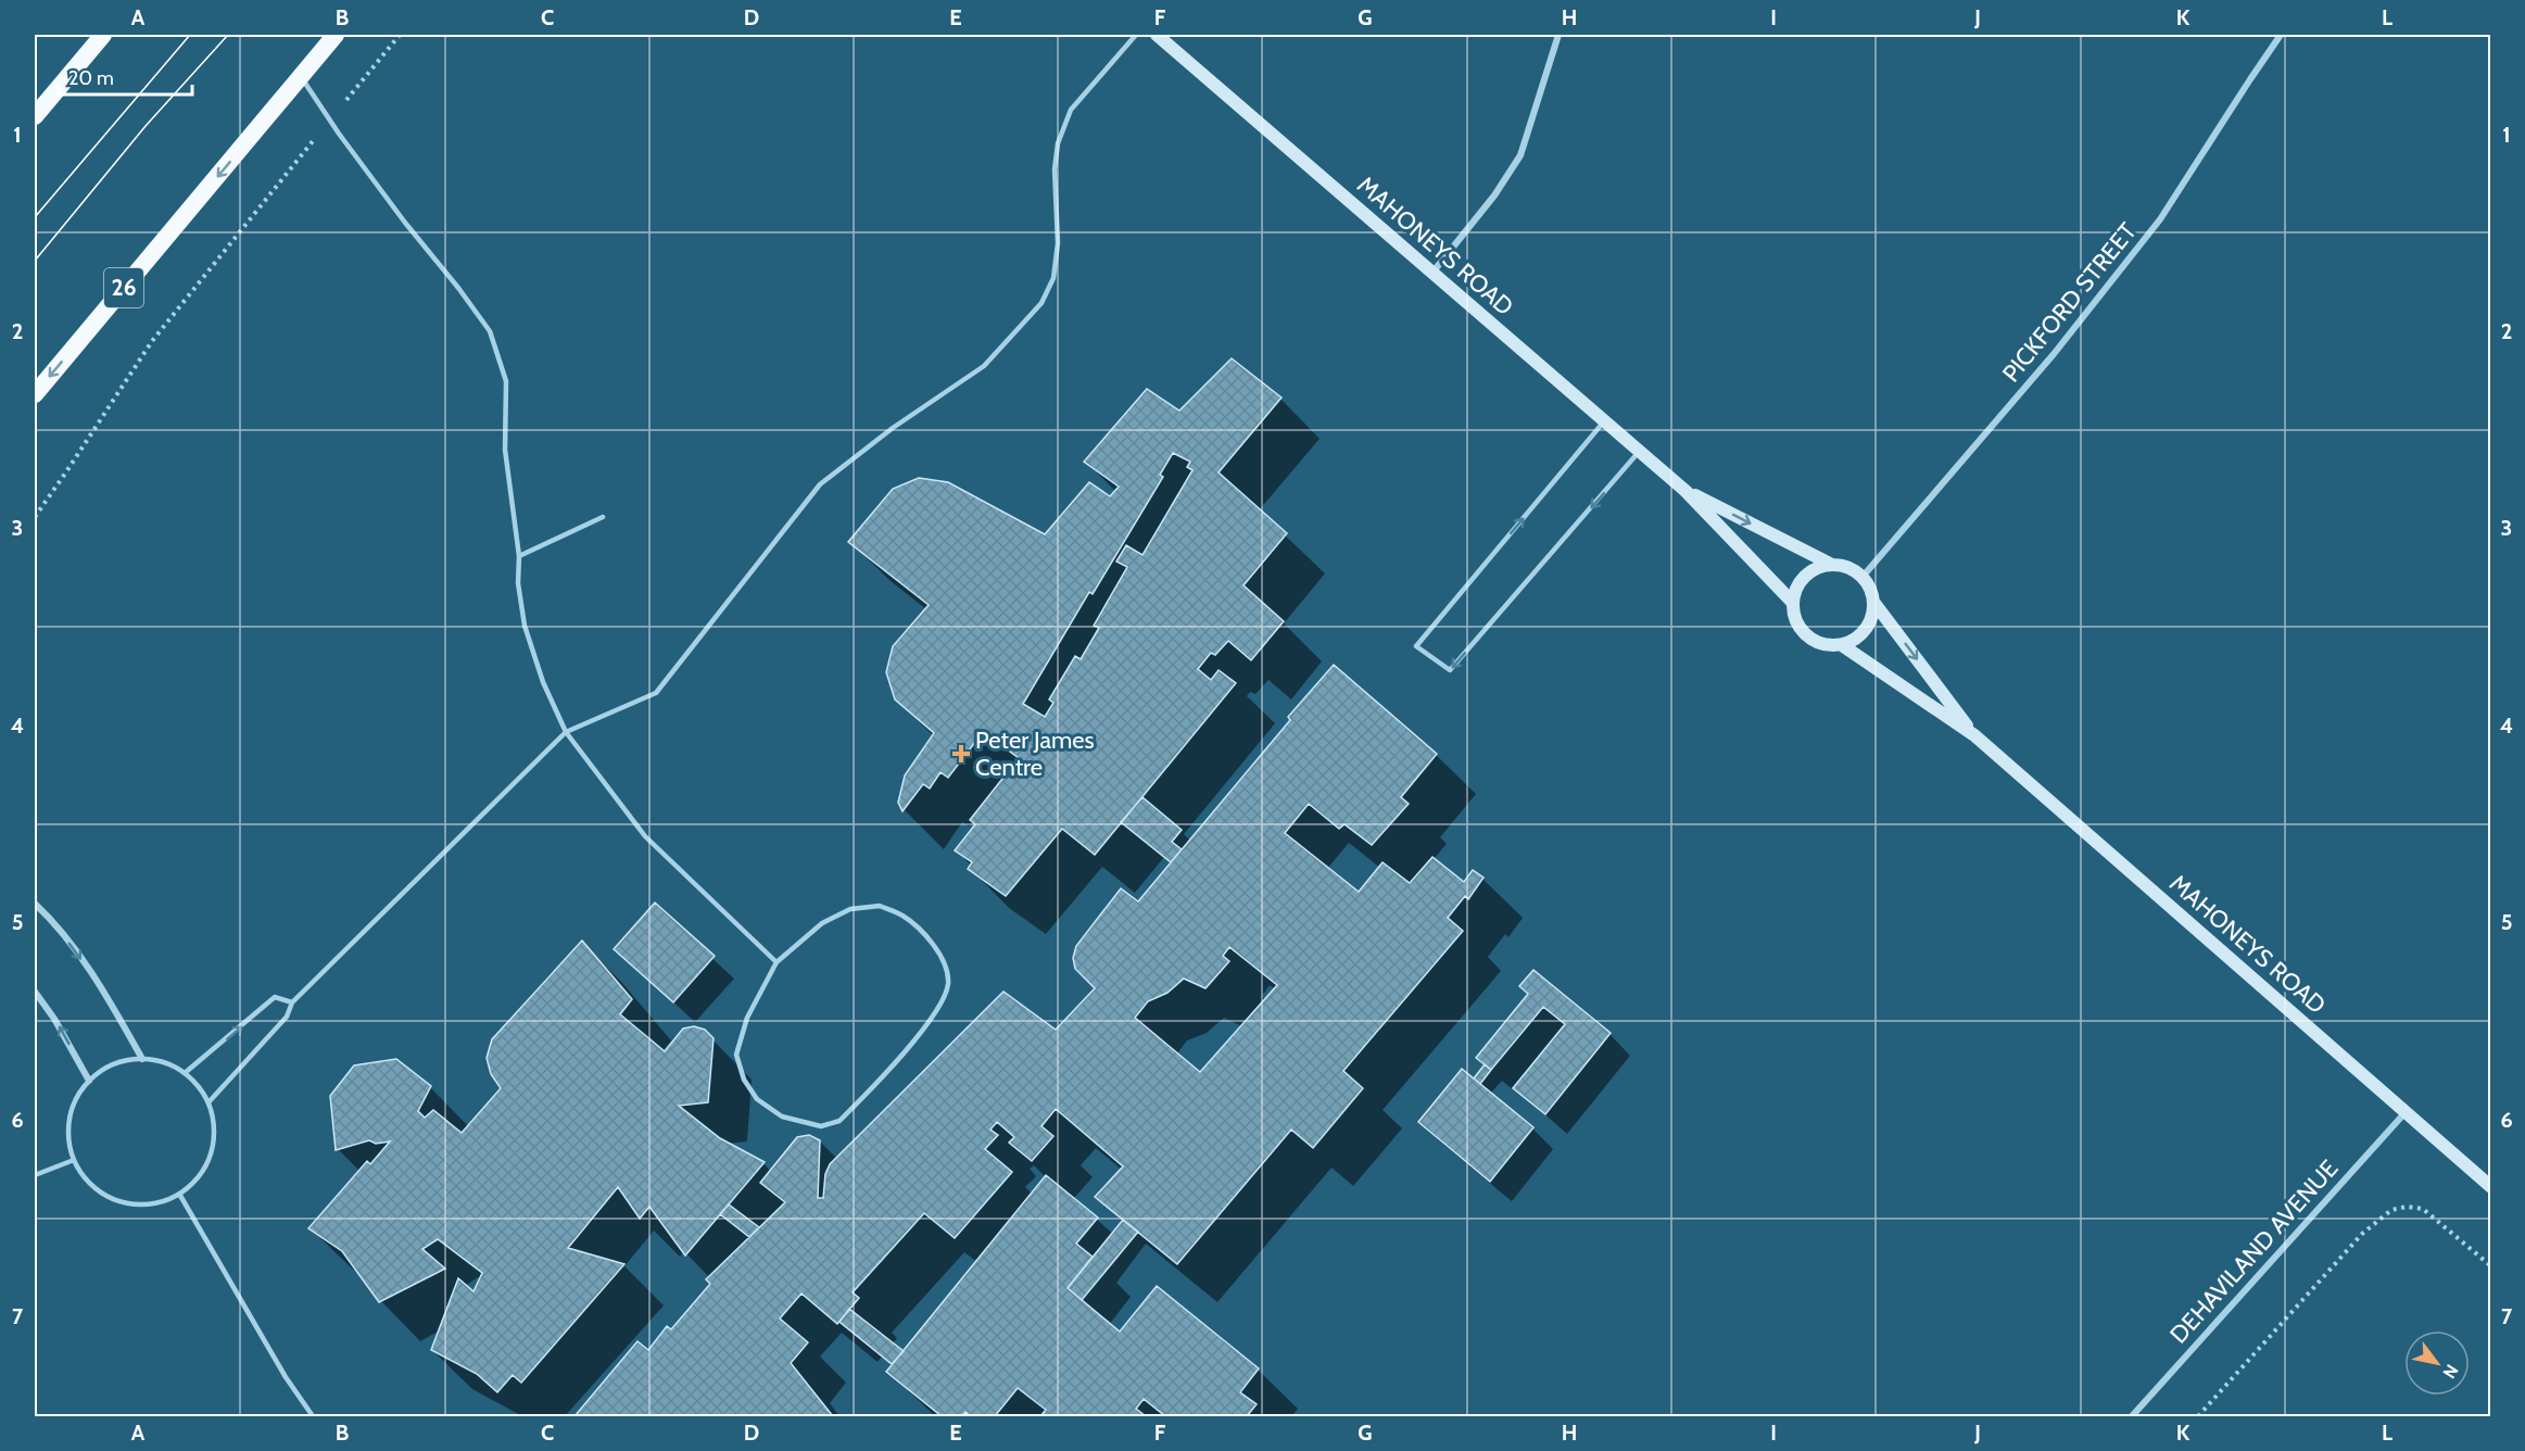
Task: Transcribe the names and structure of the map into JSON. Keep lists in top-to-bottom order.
{
  "streets": {
    "highway": ["26"],
    "main road": ["MAHONEYS ROAD"],
    "street": ["PICKFORD STREET", "DEHAVILAND AVENUE"]
  },
  "crossings": [
    ["MAHONEYS ROAD", "PICKFORD STREET"],
    ["MAHONEYS ROAD", "DEHAVILAND AVENUE"]
  ],
  "places": {
    "health": ["Peter James Centre"]
  },
  "scale_bar": "20 m",
  "north": "bottom right",
  "grid": {
    "columns": [
      "A",
      "B",
      "C",
      "D",
      "E",
      "F",
      "G",
      "H",
      "I",
      "J",
      "K",
      "L"
    ],
    "rows": [
      "1",
      "2",
      "3",
      "4",
      "5",
      "6",
      "7"
    ]
  }
}
